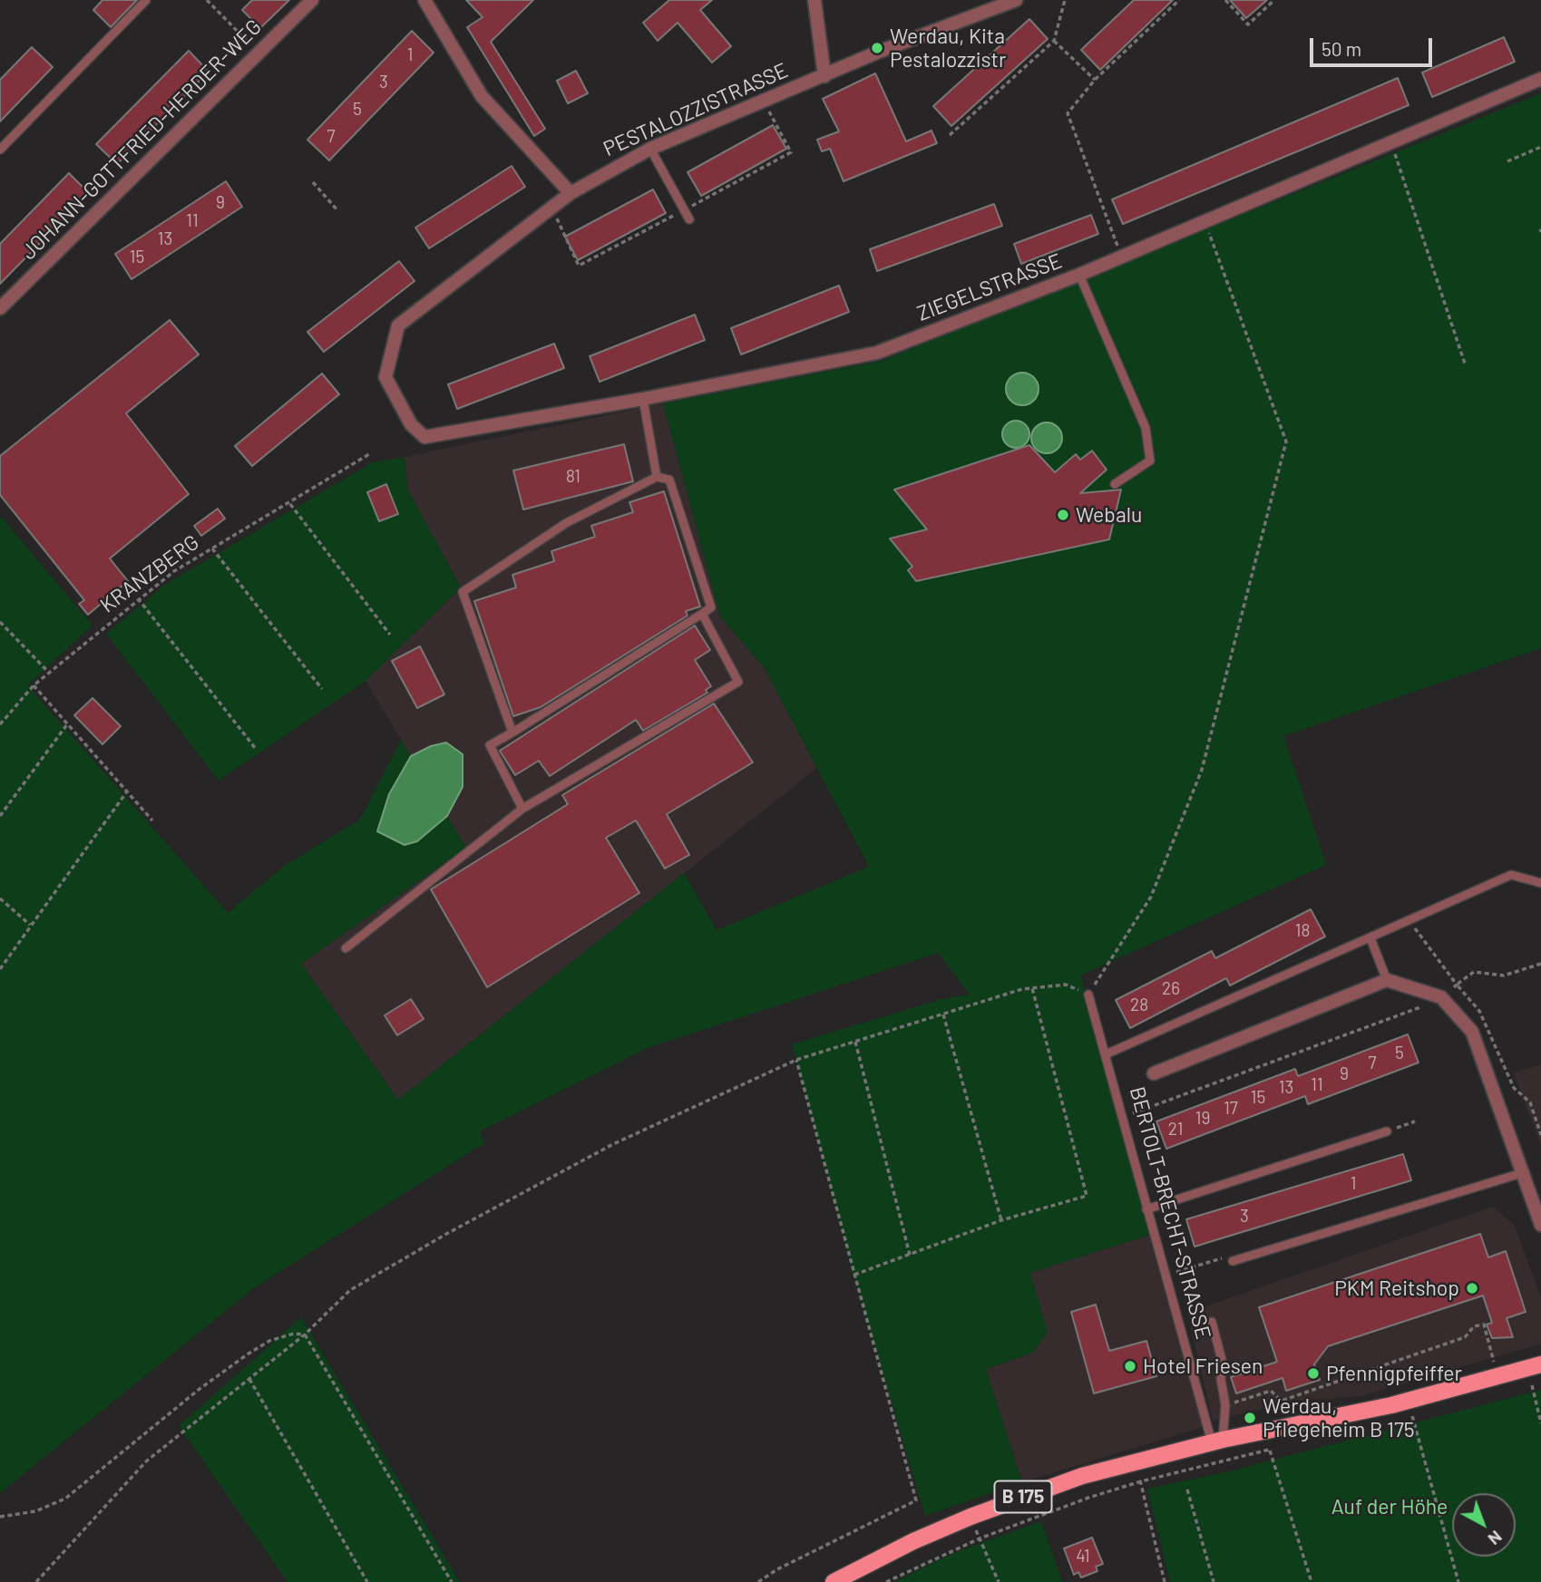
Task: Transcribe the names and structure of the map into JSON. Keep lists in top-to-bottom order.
{
  "streets": {
    "main road": ["B 175"],
    "street": [
      "PESTALOZZISTRASSE",
      "JOHANN-GOTTFRIED-HERDER-WEG",
      "ZIEGELSTRASSE",
      "BERTOLT-BRECHT-STRASSE"
    ],
    "path": ["KRANZBERG"]
  },
  "crossings": [
    ["PESTALOZZISTRASSE", "ZIEGELSTRASSE"],
    ["BERTOLT-BRECHT-STRASSE", "B 175"]
  ],
  "parks": ["Auf der Höhe"],
  "places": [
    "Werdau, Kita Pestalozzistr",
    "Webalu",
    "PKM Reitshop",
    "Hotel Friesen",
    "Pfennigpfeiffer",
    "Werdau, Pflegeheim B 175"
  ],
  "house_numbers": [
    "1",
    "3",
    "5",
    "7",
    "9",
    "11",
    "13",
    "15",
    "81",
    "18",
    "26",
    "28",
    "5",
    "7",
    "9",
    "11",
    "13",
    "15",
    "17",
    "19",
    "21",
    "1",
    "3",
    "41"
  ],
  "scale_bar": "50 m",
  "north": "bottom right"
}
